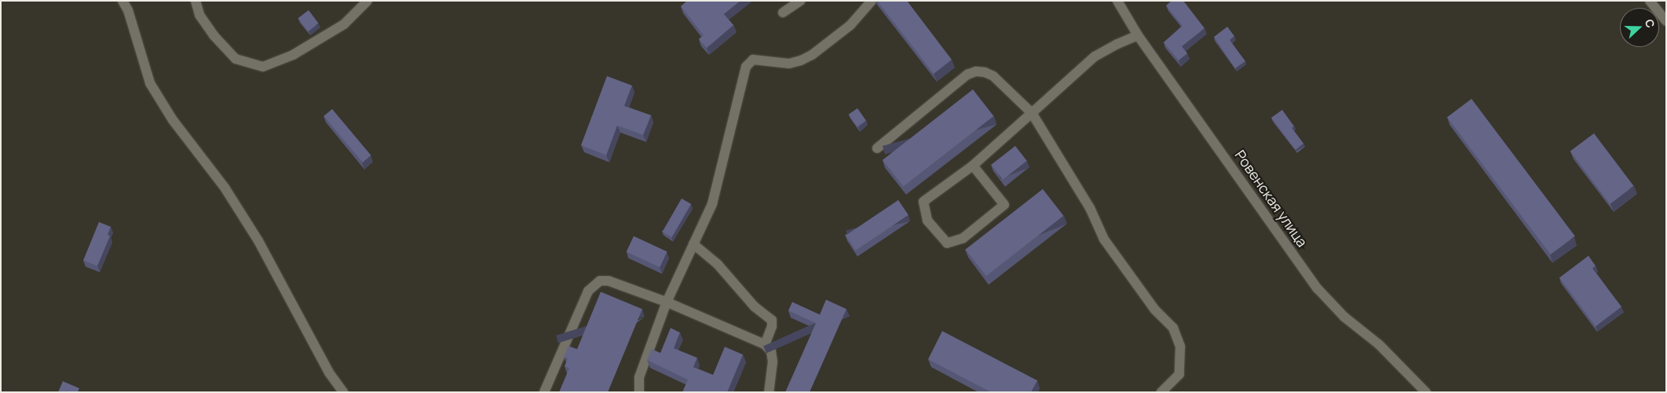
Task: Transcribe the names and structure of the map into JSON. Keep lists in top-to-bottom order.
{
  "streets": {
    "street": ["Ровенская улица"]
  },
  "north": "right"
}
